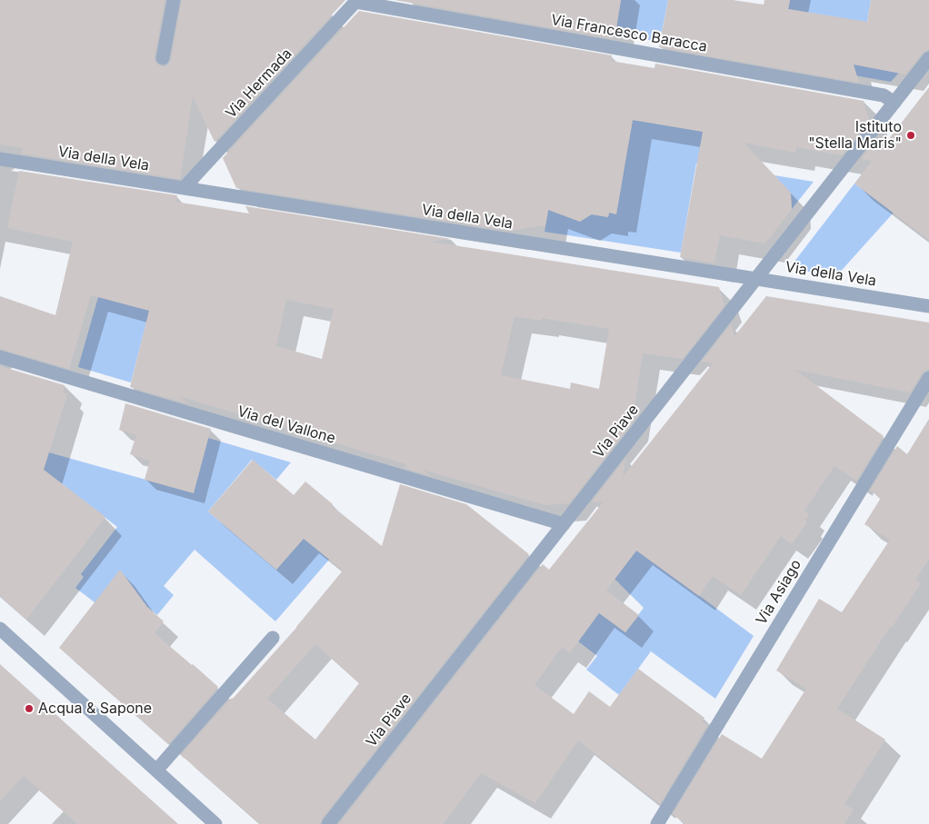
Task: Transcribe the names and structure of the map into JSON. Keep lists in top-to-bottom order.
{
  "streets": {
    "street": [
      "Via Francesco Baracca",
      "Via Hermada",
      "Via della Vela",
      "Via del Vallone",
      "Via Piave",
      "Via Asiago"
    ]
  },
  "crossings": [
    ["Via Francesco Baracca", "Via Hermada"],
    ["Via Francesco Baracca", "Via Piave"],
    ["Via Hermada", "Via della Vela"],
    ["Via della Vela", "Via Piave"],
    ["Via del Vallone", "Via Piave"]
  ],
  "places": ["Istituto \"Stella Maris\"", "Acqua & Sapone"]
}
